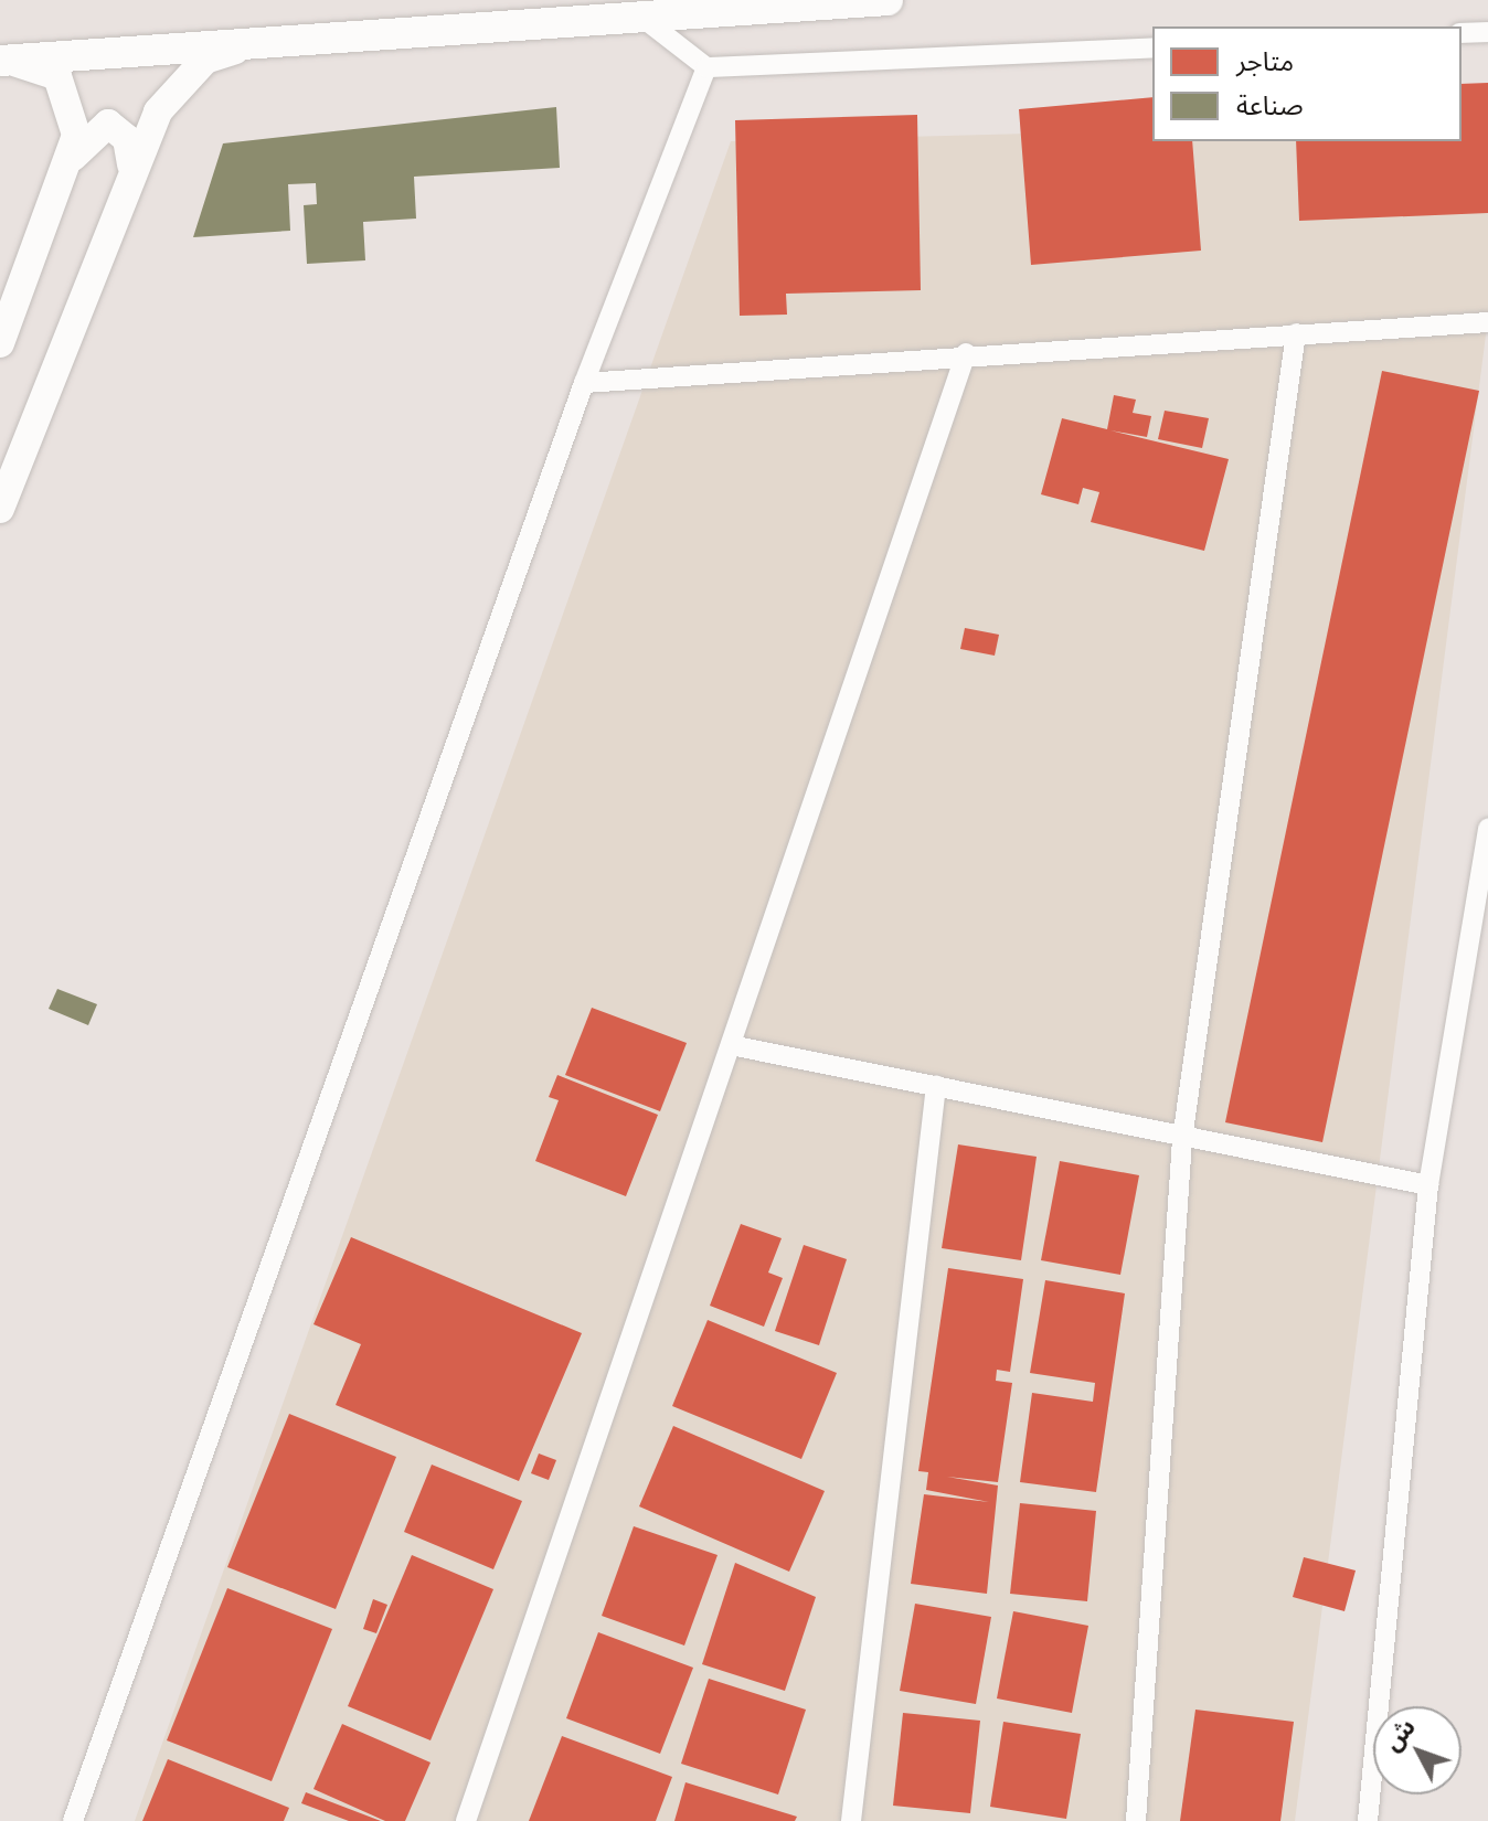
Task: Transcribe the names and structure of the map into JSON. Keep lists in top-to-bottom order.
{
  "legend": ["متاجر", "صناعة"],
  "north": "top left"
}
